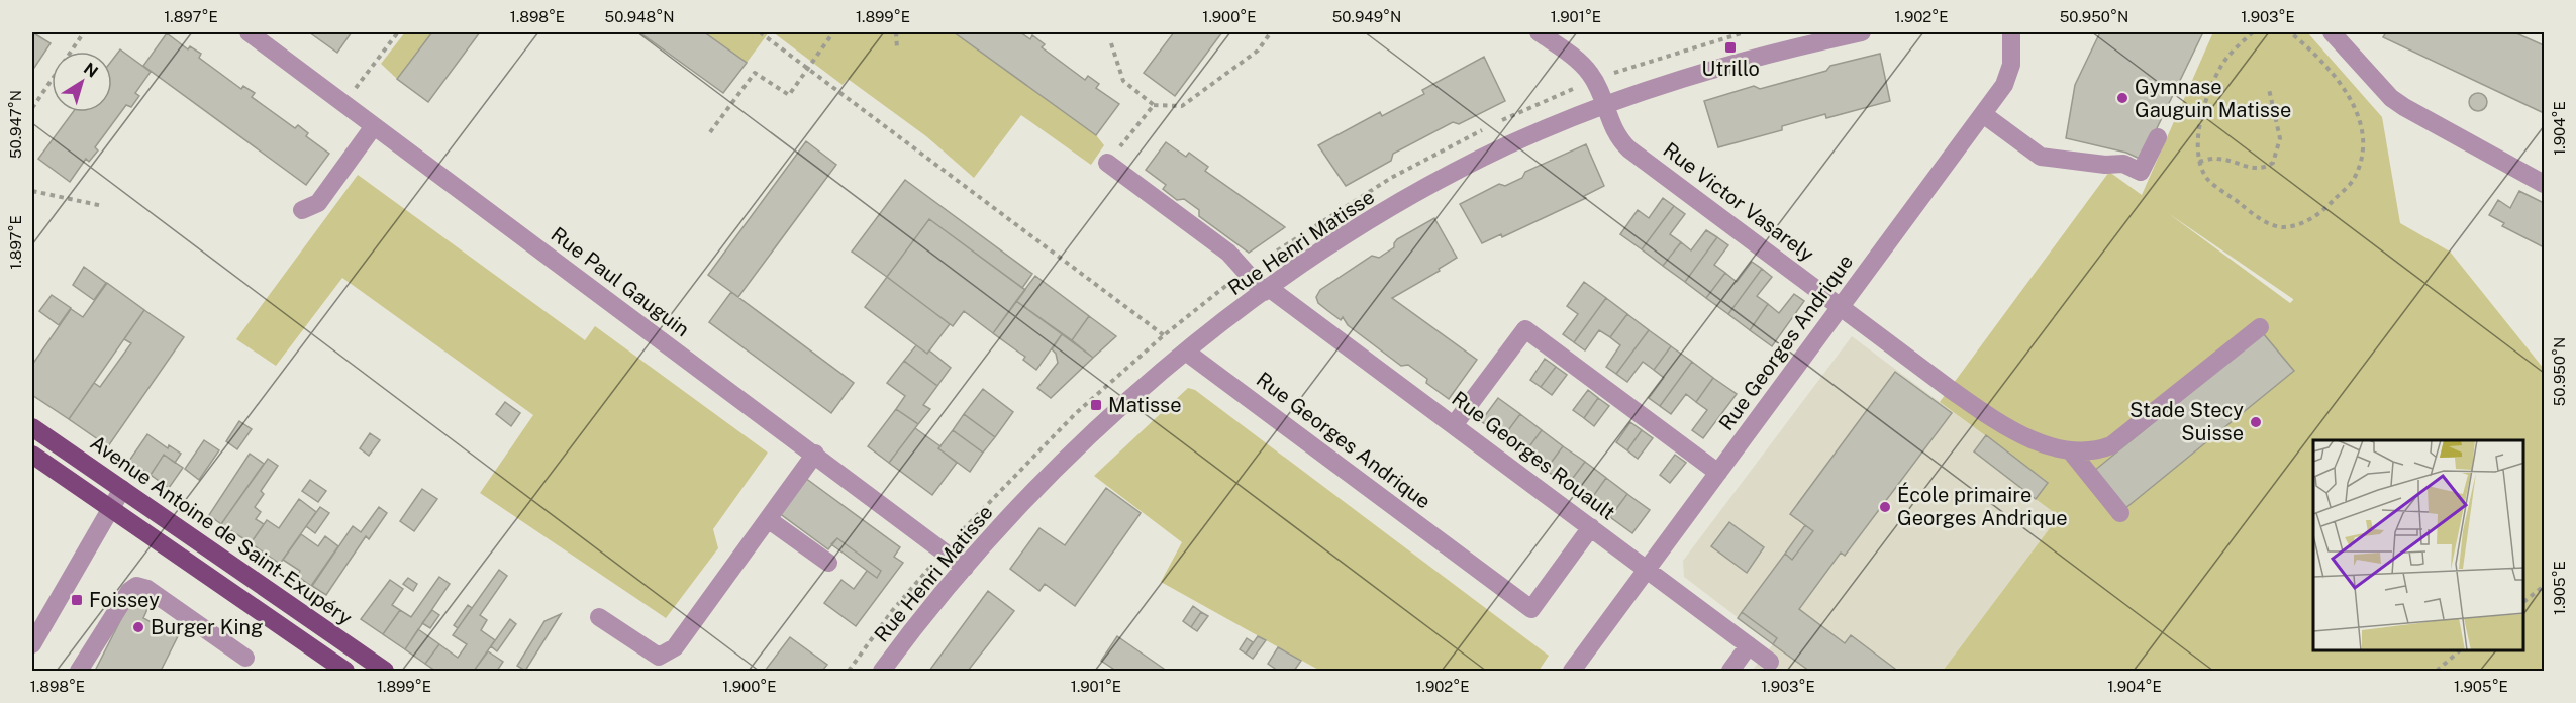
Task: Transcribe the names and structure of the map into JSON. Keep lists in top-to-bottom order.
{
  "streets": {
    "main road": ["Avenue Antoine de Saint-Exupéry"],
    "street": [
      "Rue Victor Vasarely",
      "Rue Henri Matisse",
      "Rue Paul Gauguin",
      "Rue Georges Andrique",
      "Rue Georges Rouault"
    ]
  },
  "crossings": [
    ["Rue Victor Vasarely", "Rue Henri Matisse"],
    ["Rue Victor Vasarely", "Rue Georges Andrique"],
    ["Rue Henri Matisse", "Rue Paul Gauguin"],
    ["Rue Henri Matisse", "Rue Georges Andrique"],
    ["Rue Henri Matisse", "Rue Georges Rouault"],
    ["Rue Georges Andrique", "Rue Georges Rouault"]
  ],
  "places": {
    "transit": ["Utrillo", "Matisse", "Foissey"],
    "other": [
      "Gymnase Gauguin Matisse",
      "Stade Stecy Suisse",
      "École primaire Georges Andrique",
      "Burger King"
    ]
  },
  "north": "top right",
  "coordinates": [
    "1.897°E",
    "1.898°E",
    "50.948°N",
    "1.899°E",
    "1.900°E",
    "50.949°N",
    "1.901°E",
    "1.902°E",
    "50.950°N",
    "1.903°E",
    "50.947°N",
    "1.904°E",
    "1.905°E"
  ]
}
